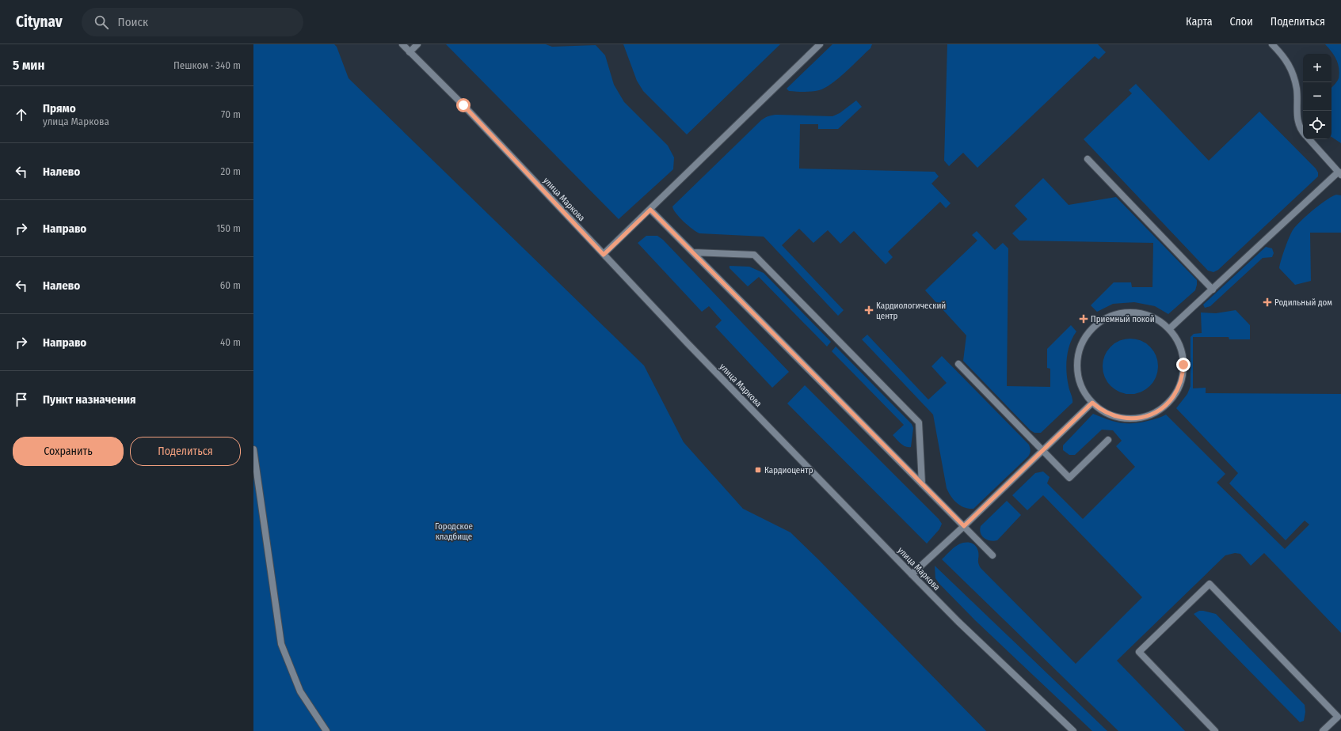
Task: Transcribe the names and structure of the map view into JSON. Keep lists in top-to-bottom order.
{
  "streets": {
    "street": ["улица Маркова"]
  },
  "parks": ["Городское кладбище"],
  "places": {
    "health": ["Родильный дом", "Кардиологический центр", "Приемный покой"],
    "transit": ["Кардиоцентр"]
  },
  "page": {
    "header": "Citynav",
    "search": "Поиск",
    "nav": ["Карта", "Слои", "Поделиться"],
    "heading": ["5 мин", "Пешком · 340 m"],
    "map_buttons": ["+", "−"],
    "list": [
      ["Прямо", "улица Маркова", "70 m"],
      ["Налево", "20 m"],
      ["Направо", "150 m"],
      ["Налево", "60 m"],
      ["Направо", "40 m"],
      "Пункт назначения"
    ],
    "buttons": ["Сохранить", "Поделиться"]
  }
}
